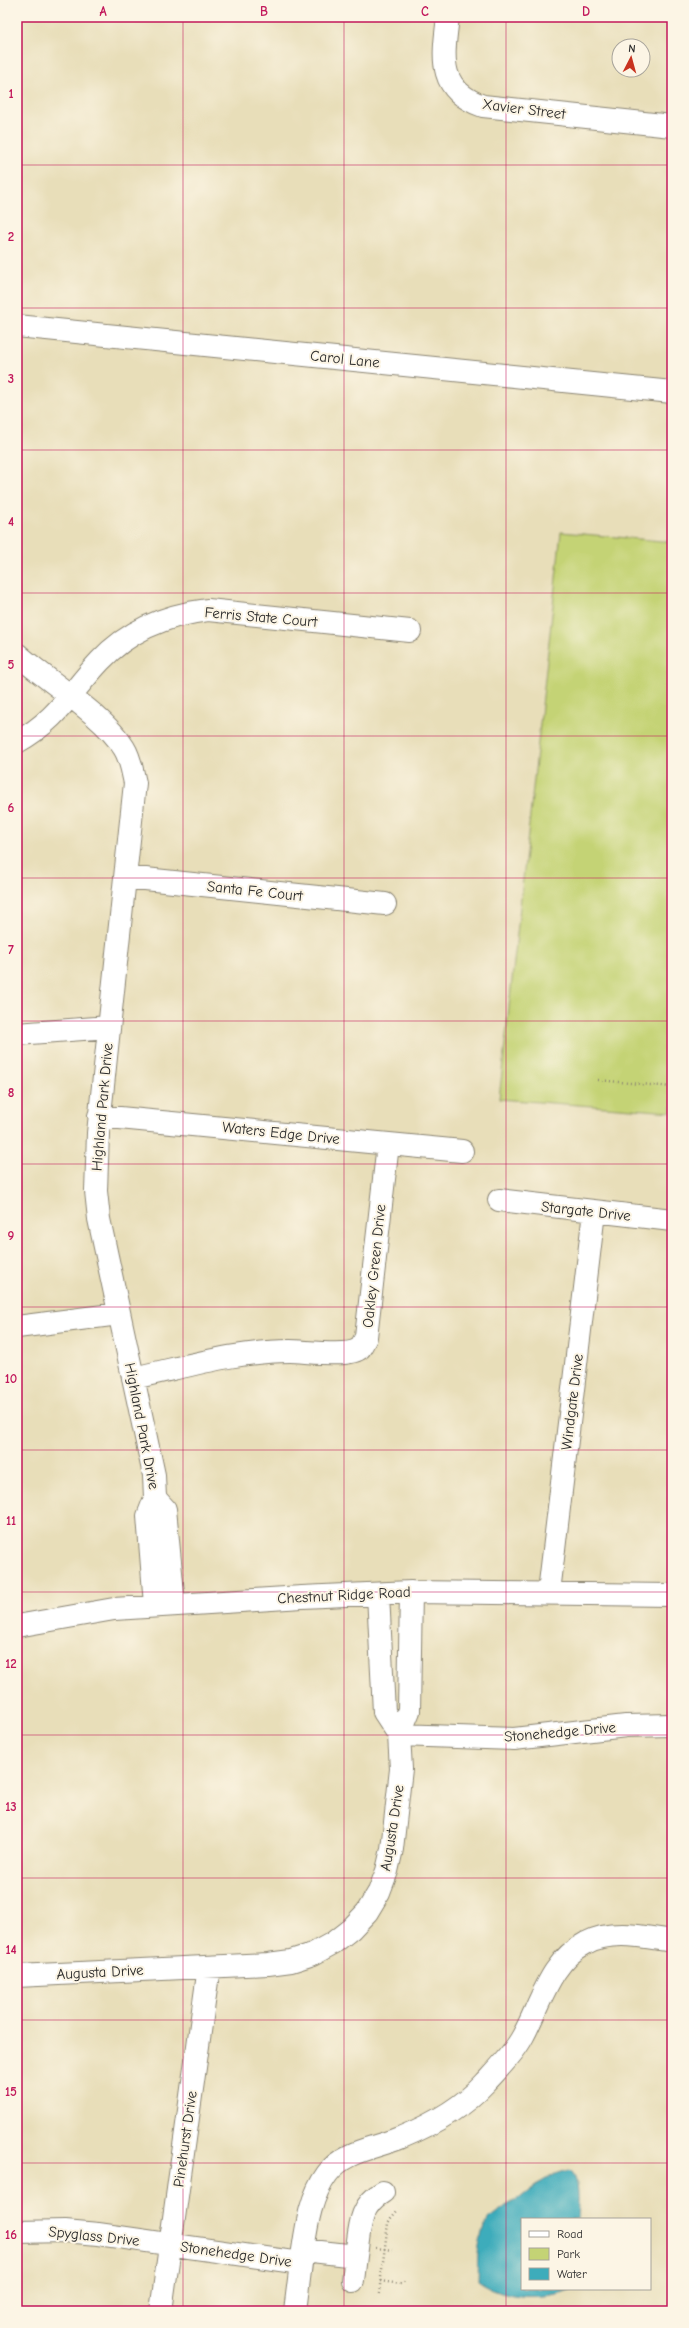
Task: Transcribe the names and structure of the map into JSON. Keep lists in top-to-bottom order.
{
  "streets": {
    "street": [
      "Xavier Street",
      "Carol Lane",
      "Ferris State Court",
      "Santa Fe Court",
      "Highland Park Drive",
      "Waters Edge Drive",
      "Stargate Drive",
      "Oakley Green Drive",
      "Windgate Drive",
      "Chestnut Ridge Road",
      "Stonehedge Drive",
      "Augusta Drive",
      "Pinehurst Drive",
      "Spyglass Drive"
    ]
  },
  "crossings": [
    ["Ferris State Court", "Highland Park Drive"],
    ["Santa Fe Court", "Highland Park Drive"],
    ["Highland Park Drive", "Waters Edge Drive"],
    ["Highland Park Drive", "Oakley Green Drive"],
    ["Highland Park Drive", "Chestnut Ridge Road"],
    ["Waters Edge Drive", "Oakley Green Drive"],
    ["Stargate Drive", "Windgate Drive"],
    ["Windgate Drive", "Chestnut Ridge Road"],
    ["Chestnut Ridge Road", "Augusta Drive"],
    ["Stonehedge Drive", "Augusta Drive"],
    ["Stonehedge Drive", "Pinehurst Drive"],
    ["Stonehedge Drive", "Spyglass Drive"],
    ["Augusta Drive", "Pinehurst Drive"],
    ["Pinehurst Drive", "Spyglass Drive"]
  ],
  "legend": ["Road", "Park", "Water"],
  "north": "top",
  "grid": {
    "columns": [
      "A",
      "B",
      "C",
      "D"
    ],
    "rows": [
      "1",
      "2",
      "3",
      "4",
      "5",
      "6",
      "7",
      "8",
      "9",
      "10",
      "11",
      "12",
      "13",
      "14",
      "15",
      "16"
    ]
  }
}
